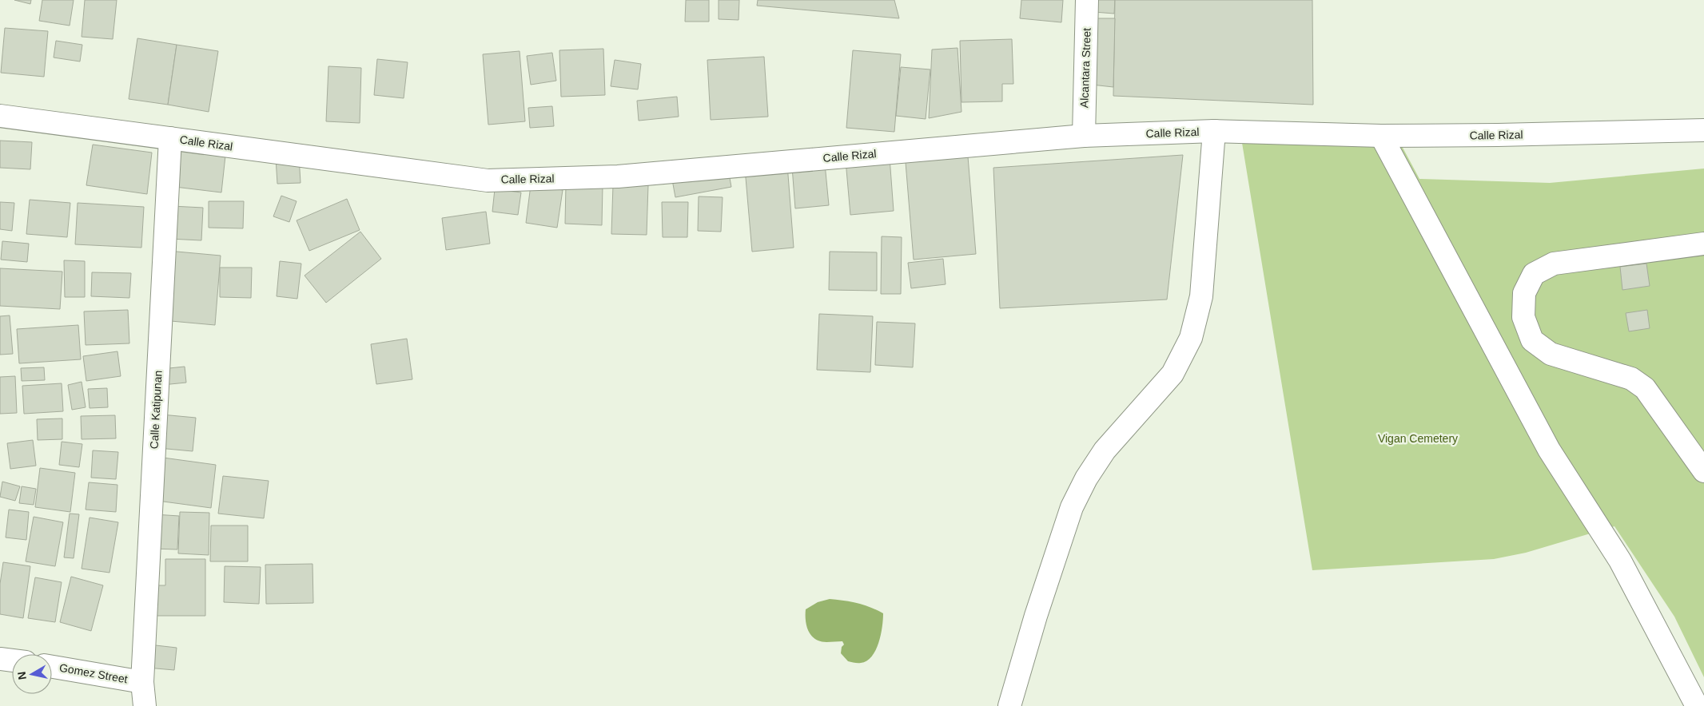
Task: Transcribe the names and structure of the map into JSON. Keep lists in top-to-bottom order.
{
  "streets": {
    "main road": [
      "Alcantara Street",
      "Calle Rizal",
      "Calle Katipunan",
      "Gomez Street"
    ]
  },
  "crossings": [
    ["Alcantara Street", "Calle Rizal"],
    ["Calle Rizal", "Calle Katipunan"],
    ["Calle Katipunan", "Gomez Street"]
  ],
  "parks": ["Vigan Cemetery"],
  "north": "left"
}
